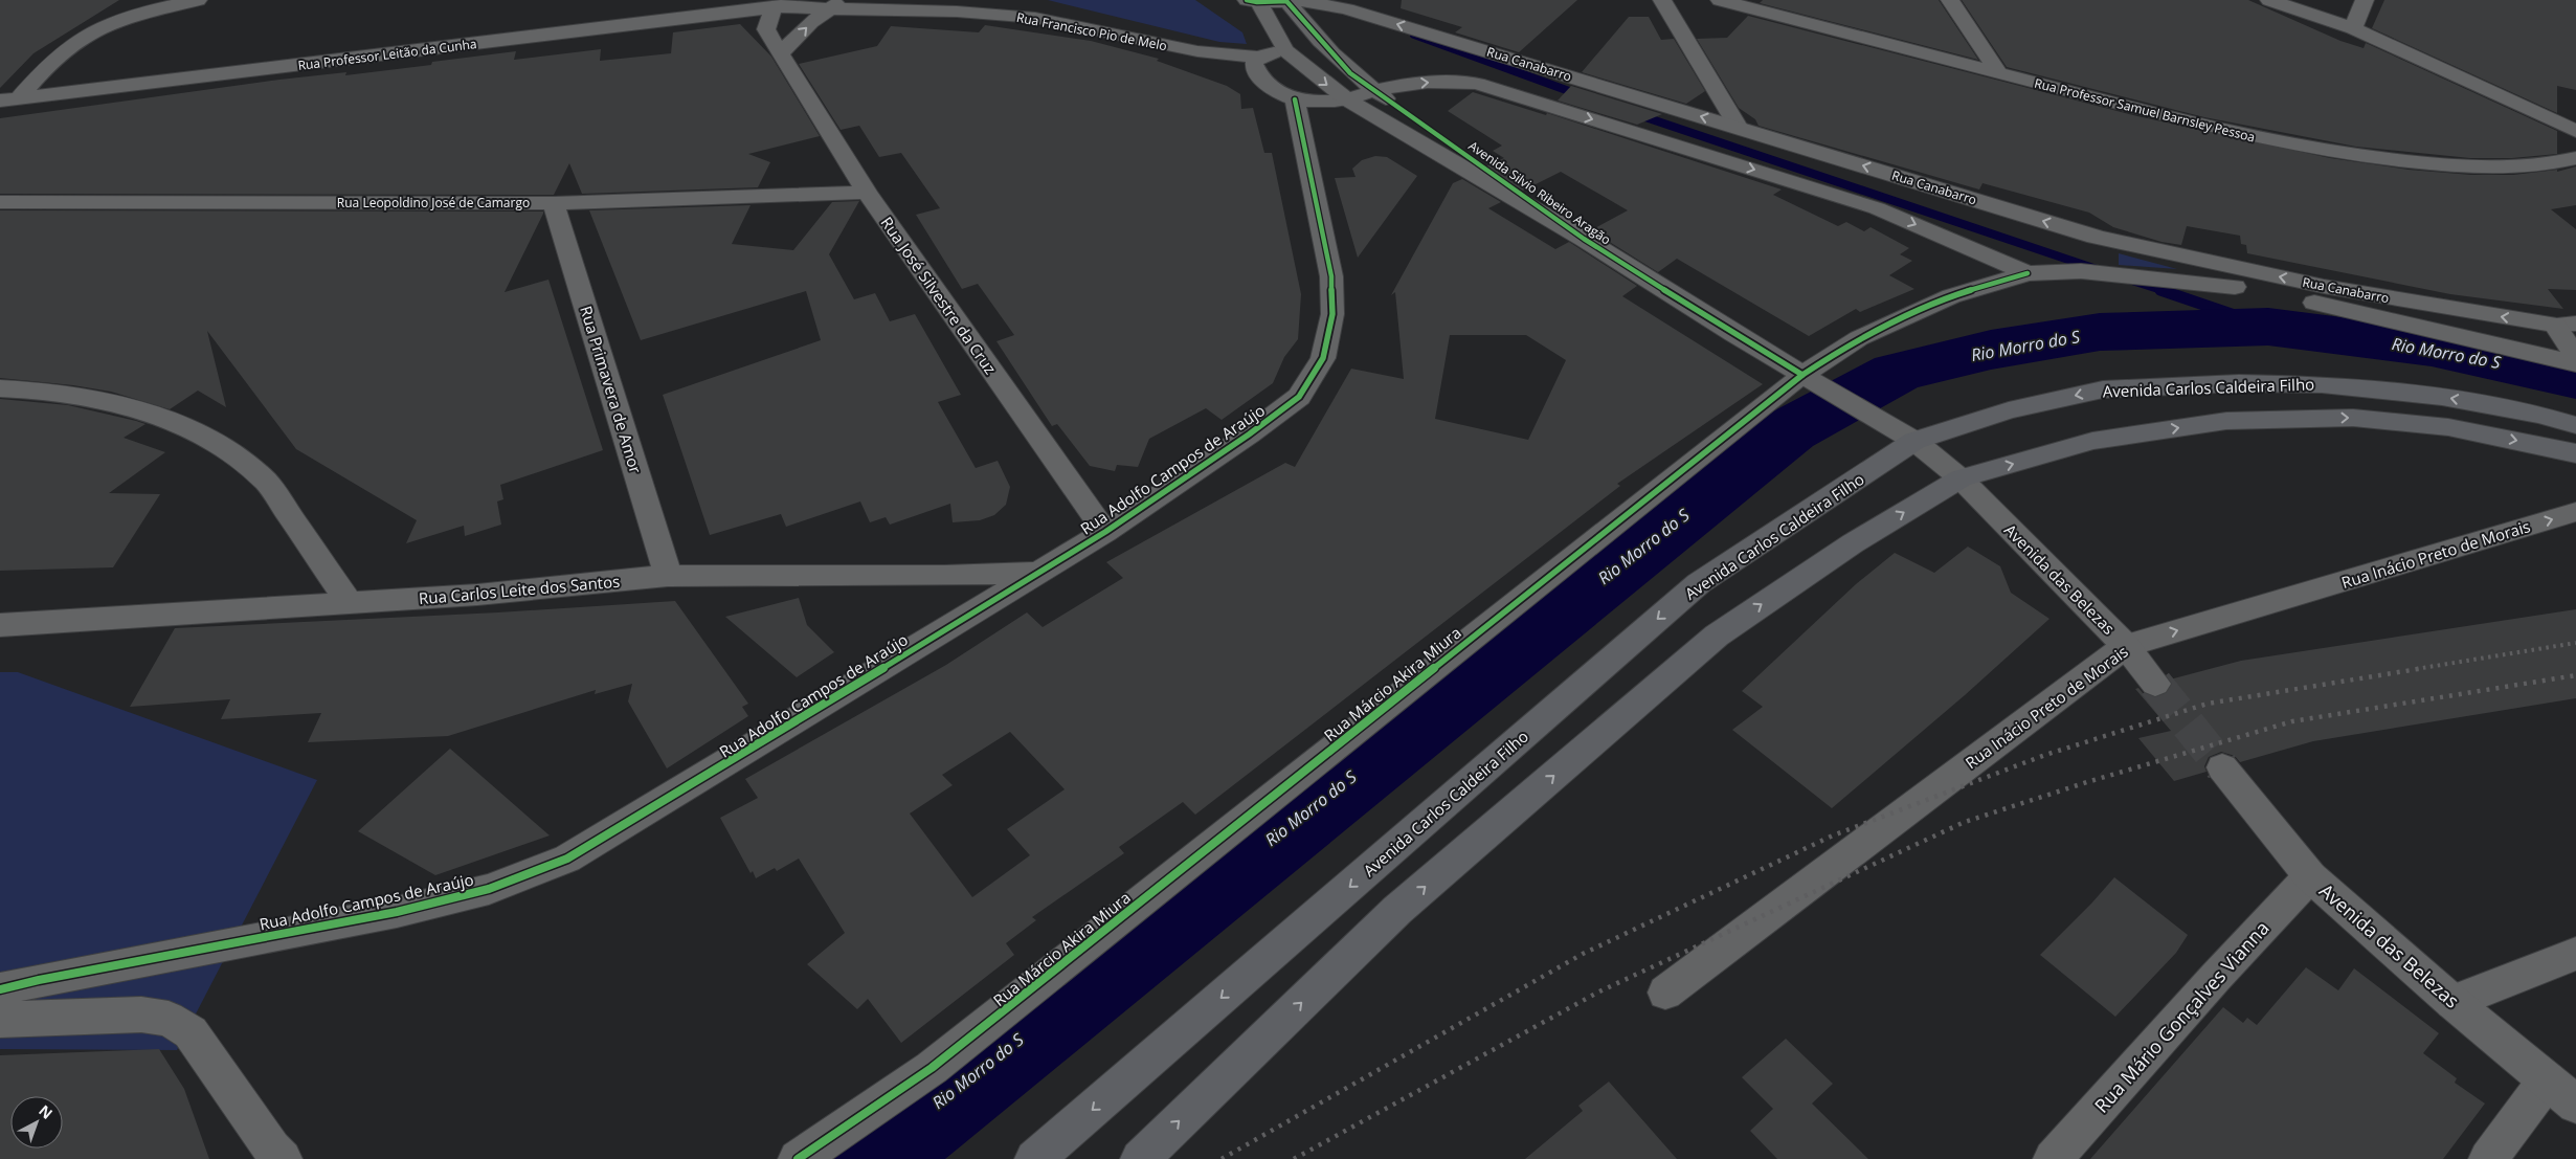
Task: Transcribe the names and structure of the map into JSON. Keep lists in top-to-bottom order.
{
  "streets": {
    "main road": ["Avenida Carlos Caldeira Filho"],
    "street": [
      "Rua Francisco Pio de Melo",
      "Rua Professor Leitão da Cunha",
      "Rua Canabarro",
      "Rua Professor Samuel Barnsley Pessoa",
      "Avenida Silvio Ribeiro Aragão",
      "Rua Leopoldino José de Camargo",
      "Rua José Silvestre da Cruz",
      "Rua Primavera de Amor",
      "Rua Adolfo Campos de Araújo",
      "Rua Inácio Preto de Morais",
      "Avenida das Belezas",
      "Rua Carlos Leite dos Santos",
      "Rua Márcio Akira Miura",
      "Rua Mário Gonçalves Vianna"
    ]
  },
  "crossings": [
    ["Rua Francisco Pio de Melo", "Rua Professor Leitão da Cunha"],
    ["Rua Francisco Pio de Melo", "Rua Canabarro"],
    ["Rua Francisco Pio de Melo", "Avenida Silvio Ribeiro Aragão"],
    ["Rua Francisco Pio de Melo", "Rua Adolfo Campos de Araújo"],
    ["Rua Professor Leitão da Cunha", "Rua José Silvestre da Cruz"],
    ["Rua Canabarro", "Avenida Silvio Ribeiro Aragão"],
    ["Rua Canabarro", "Rua Márcio Akira Miura"],
    ["Avenida Silvio Ribeiro Aragão", "Avenida Carlos Caldeira Filho"],
    ["Avenida Silvio Ribeiro Aragão", "Avenida das Belezas"],
    ["Avenida Silvio Ribeiro Aragão", "Rua Márcio Akira Miura"],
    ["Rua Leopoldino José de Camargo", "Rua José Silvestre da Cruz"],
    ["Rua Leopoldino José de Camargo", "Rua Primavera de Amor"],
    ["Rua José Silvestre da Cruz", "Rua Adolfo Campos de Araújo"],
    ["Rua Primavera de Amor", "Rua Carlos Leite dos Santos"],
    ["Rua Adolfo Campos de Araújo", "Rua Carlos Leite dos Santos"],
    ["Rua Inácio Preto de Morais", "Avenida das Belezas"],
    ["Avenida das Belezas", "Rua Mário Gonçalves Vianna"]
  ],
  "one_way": ["Rua Inácio Preto de Morais"],
  "water": ["Rio Morro do S"],
  "north": "top right"
}
